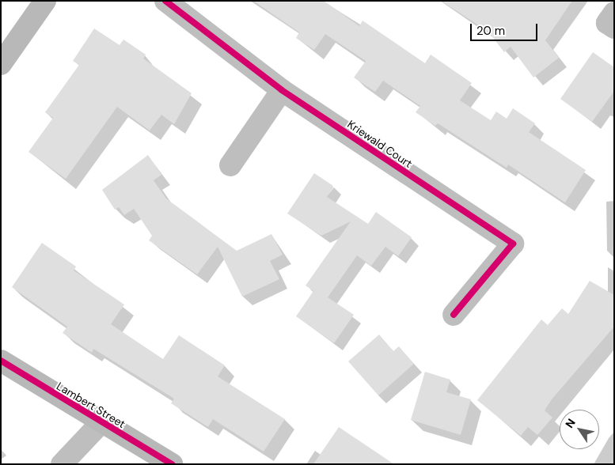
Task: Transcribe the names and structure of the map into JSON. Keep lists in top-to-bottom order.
{
  "streets": {
    "street": ["Kriewald Court", "Lambert Street"]
  },
  "scale_bar": "20 m",
  "north": "top left"
}
